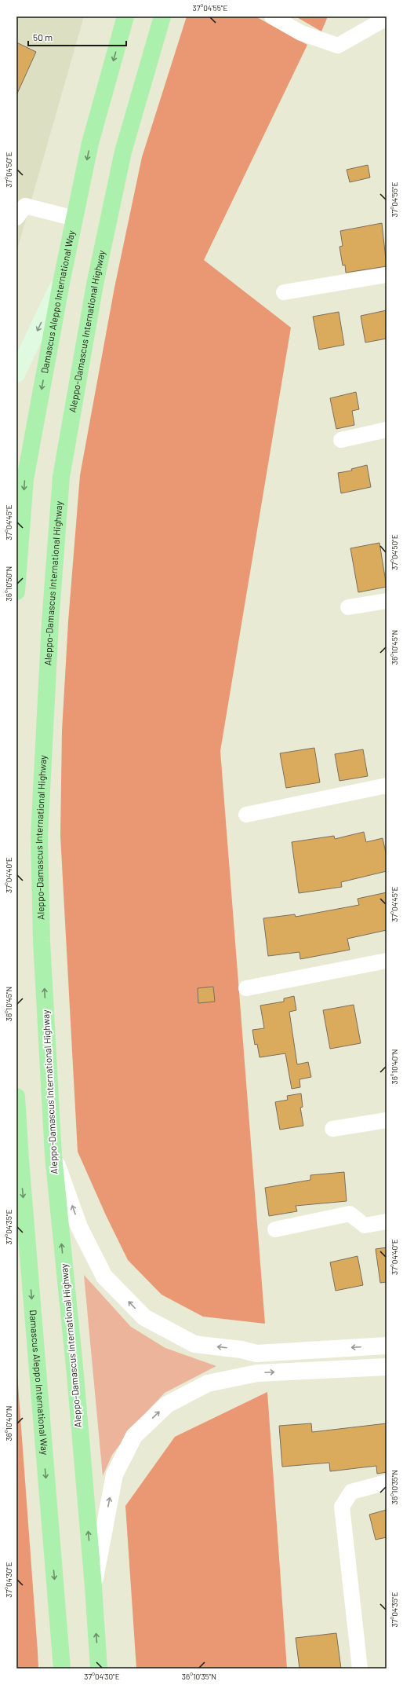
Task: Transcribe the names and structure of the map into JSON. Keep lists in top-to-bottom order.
{
  "streets": {
    "highway": ["Damascus Aleppo International Way", "Aleppo-Damascus International Highway"]
  },
  "one_way": ["Damascus Aleppo International Way", "Aleppo-Damascus International Highway"],
  "scale_bar": "50 m",
  "coordinates": [
    "37°04'55\"E",
    "37°04'50\"E",
    "37°04'45\"E",
    "36°10'50\"N",
    "36°10'45\"N",
    "37°04'40\"E",
    "36°10'40\"N",
    "37°04'35\"E",
    "36°10'35\"N",
    "37°04'30\"E"
  ]
}
